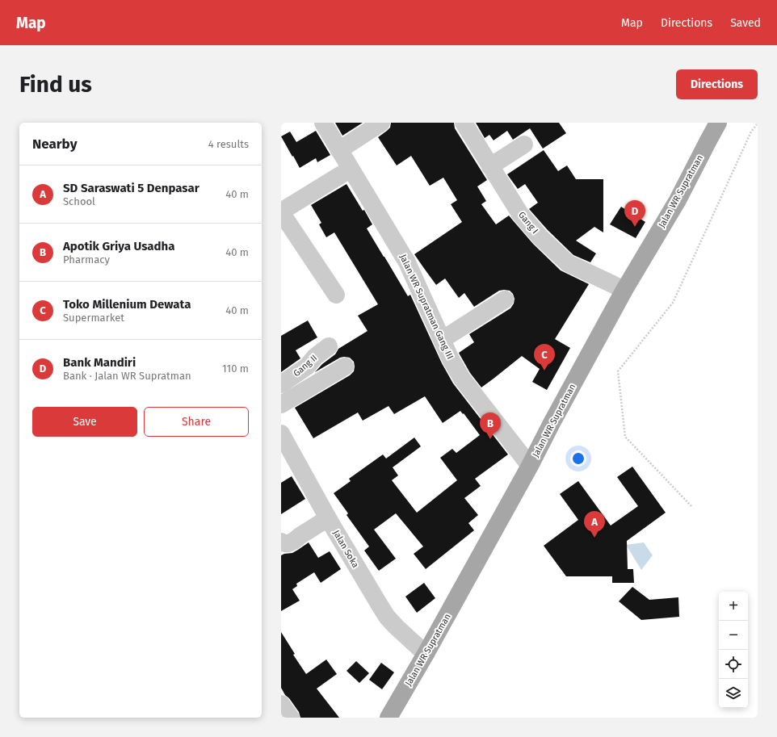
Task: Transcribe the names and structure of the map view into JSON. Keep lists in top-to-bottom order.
{
  "streets": {
    "main road": ["Jalan WR Supratman"],
    "street": [
      "Gang I",
      "Jalan WR Supratman Gang III",
      "Gang II",
      "Jalan Soka"
    ]
  },
  "crossings": [
    ["Jalan WR Supratman", "Gang I"],
    ["Jalan WR Supratman", "Jalan WR Supratman Gang III"],
    ["Jalan WR Supratman", "Jalan Soka"]
  ],
  "page": {
    "header": "Map",
    "nav": ["Map", "Directions", "Saved"],
    "buttons": [
      "Directions",
      ["Save", "Share"]
    ],
    "title": "Find us",
    "heading": ["Nearby", "4 results"],
    "list": [
      {
        "mark": "A",
        "name": "SD Saraswati 5 Denpasar",
        "note": "School",
        "value": "40 m"
      },
      {
        "mark": "B",
        "name": "Apotik Griya Usadha",
        "note": "Pharmacy",
        "value": "40 m"
      },
      {
        "mark": "C",
        "name": "Toko Millenium Dewata",
        "note": "Supermarket",
        "value": "40 m"
      },
      {
        "mark": "D",
        "name": "Bank Mandiri",
        "note": "Bank · Jalan WR Supratman",
        "value": "110 m"
      }
    ],
    "pins": [
      "D",
      "C",
      "B",
      "A"
    ],
    "map_buttons": ["+", "−"]
  }
}
